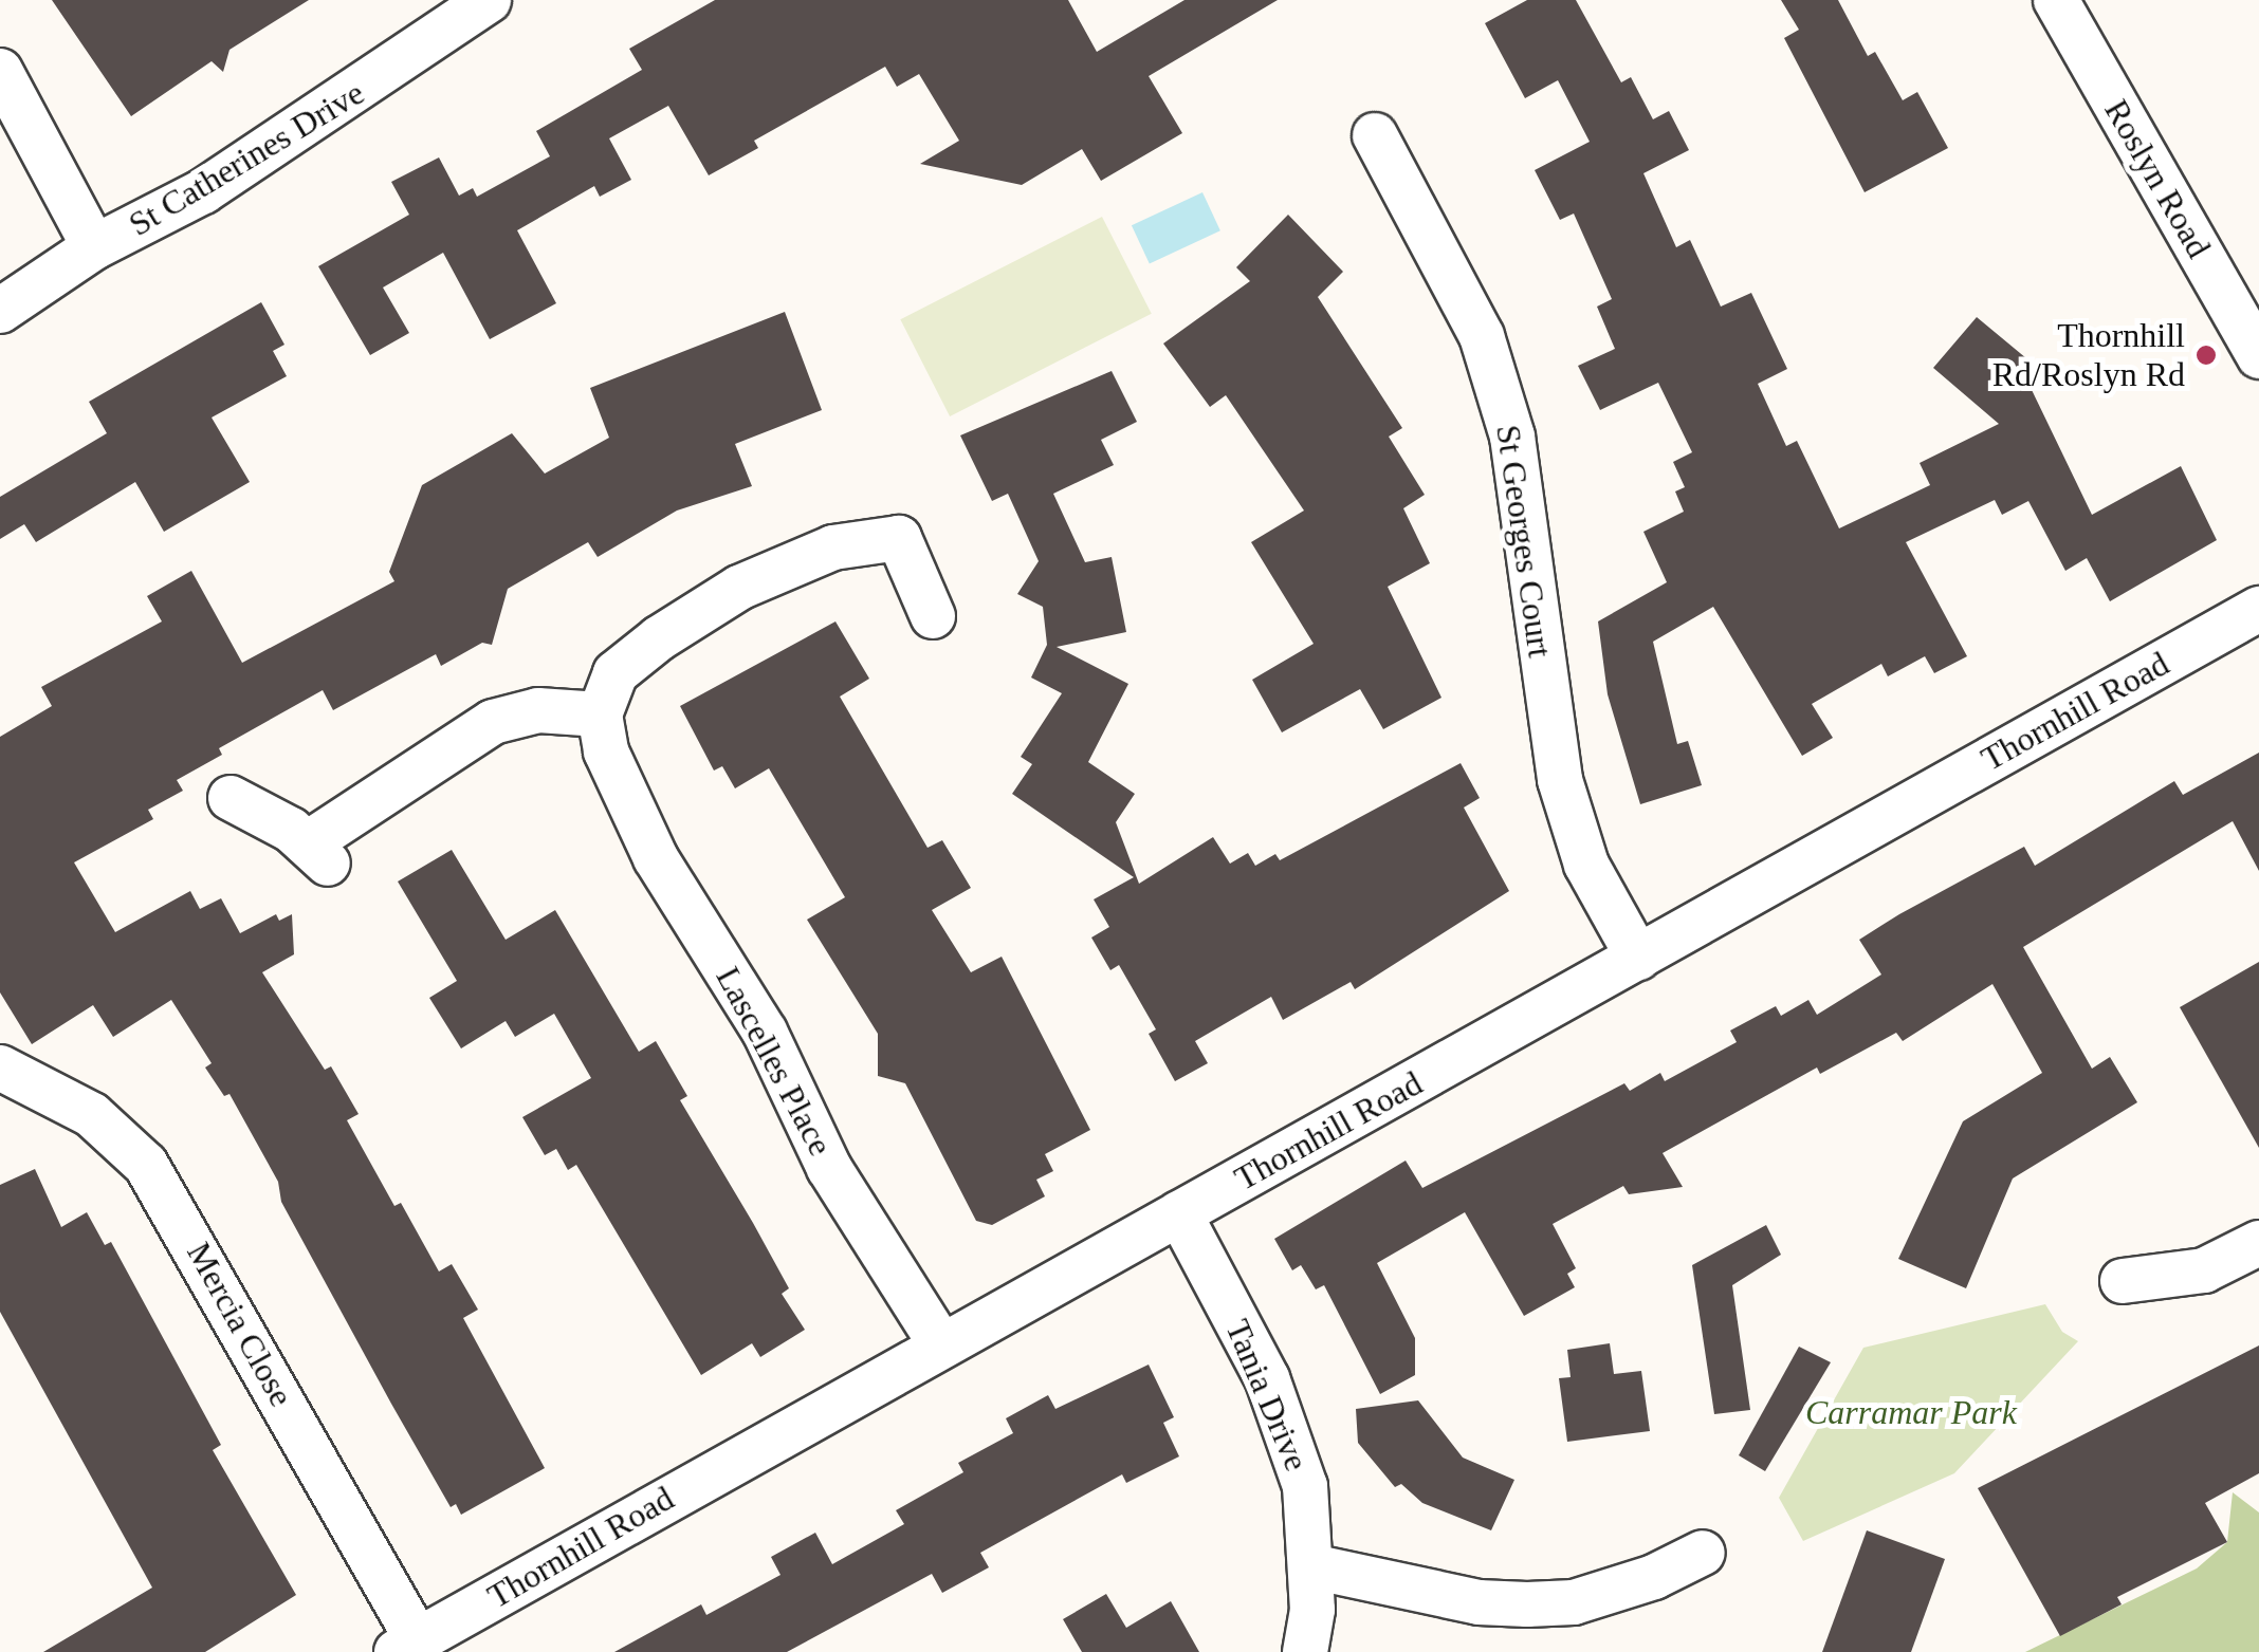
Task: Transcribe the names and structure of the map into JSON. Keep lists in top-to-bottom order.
{
  "streets": {
    "street": [
      "St Catherines Drive",
      "Roslyn Road",
      "St Georges Court",
      "Thornhill Road",
      "Lascelles Place",
      "Mercia Close",
      "Tania Drive"
    ]
  },
  "crossings": [
    ["St Georges Court", "Thornhill Road"],
    ["Thornhill Road", "Lascelles Place"],
    ["Thornhill Road", "Mercia Close"],
    ["Thornhill Road", "Tania Drive"]
  ],
  "parks": ["Carramar Park"],
  "places": ["Thornhill Rd/Roslyn Rd"]
}
